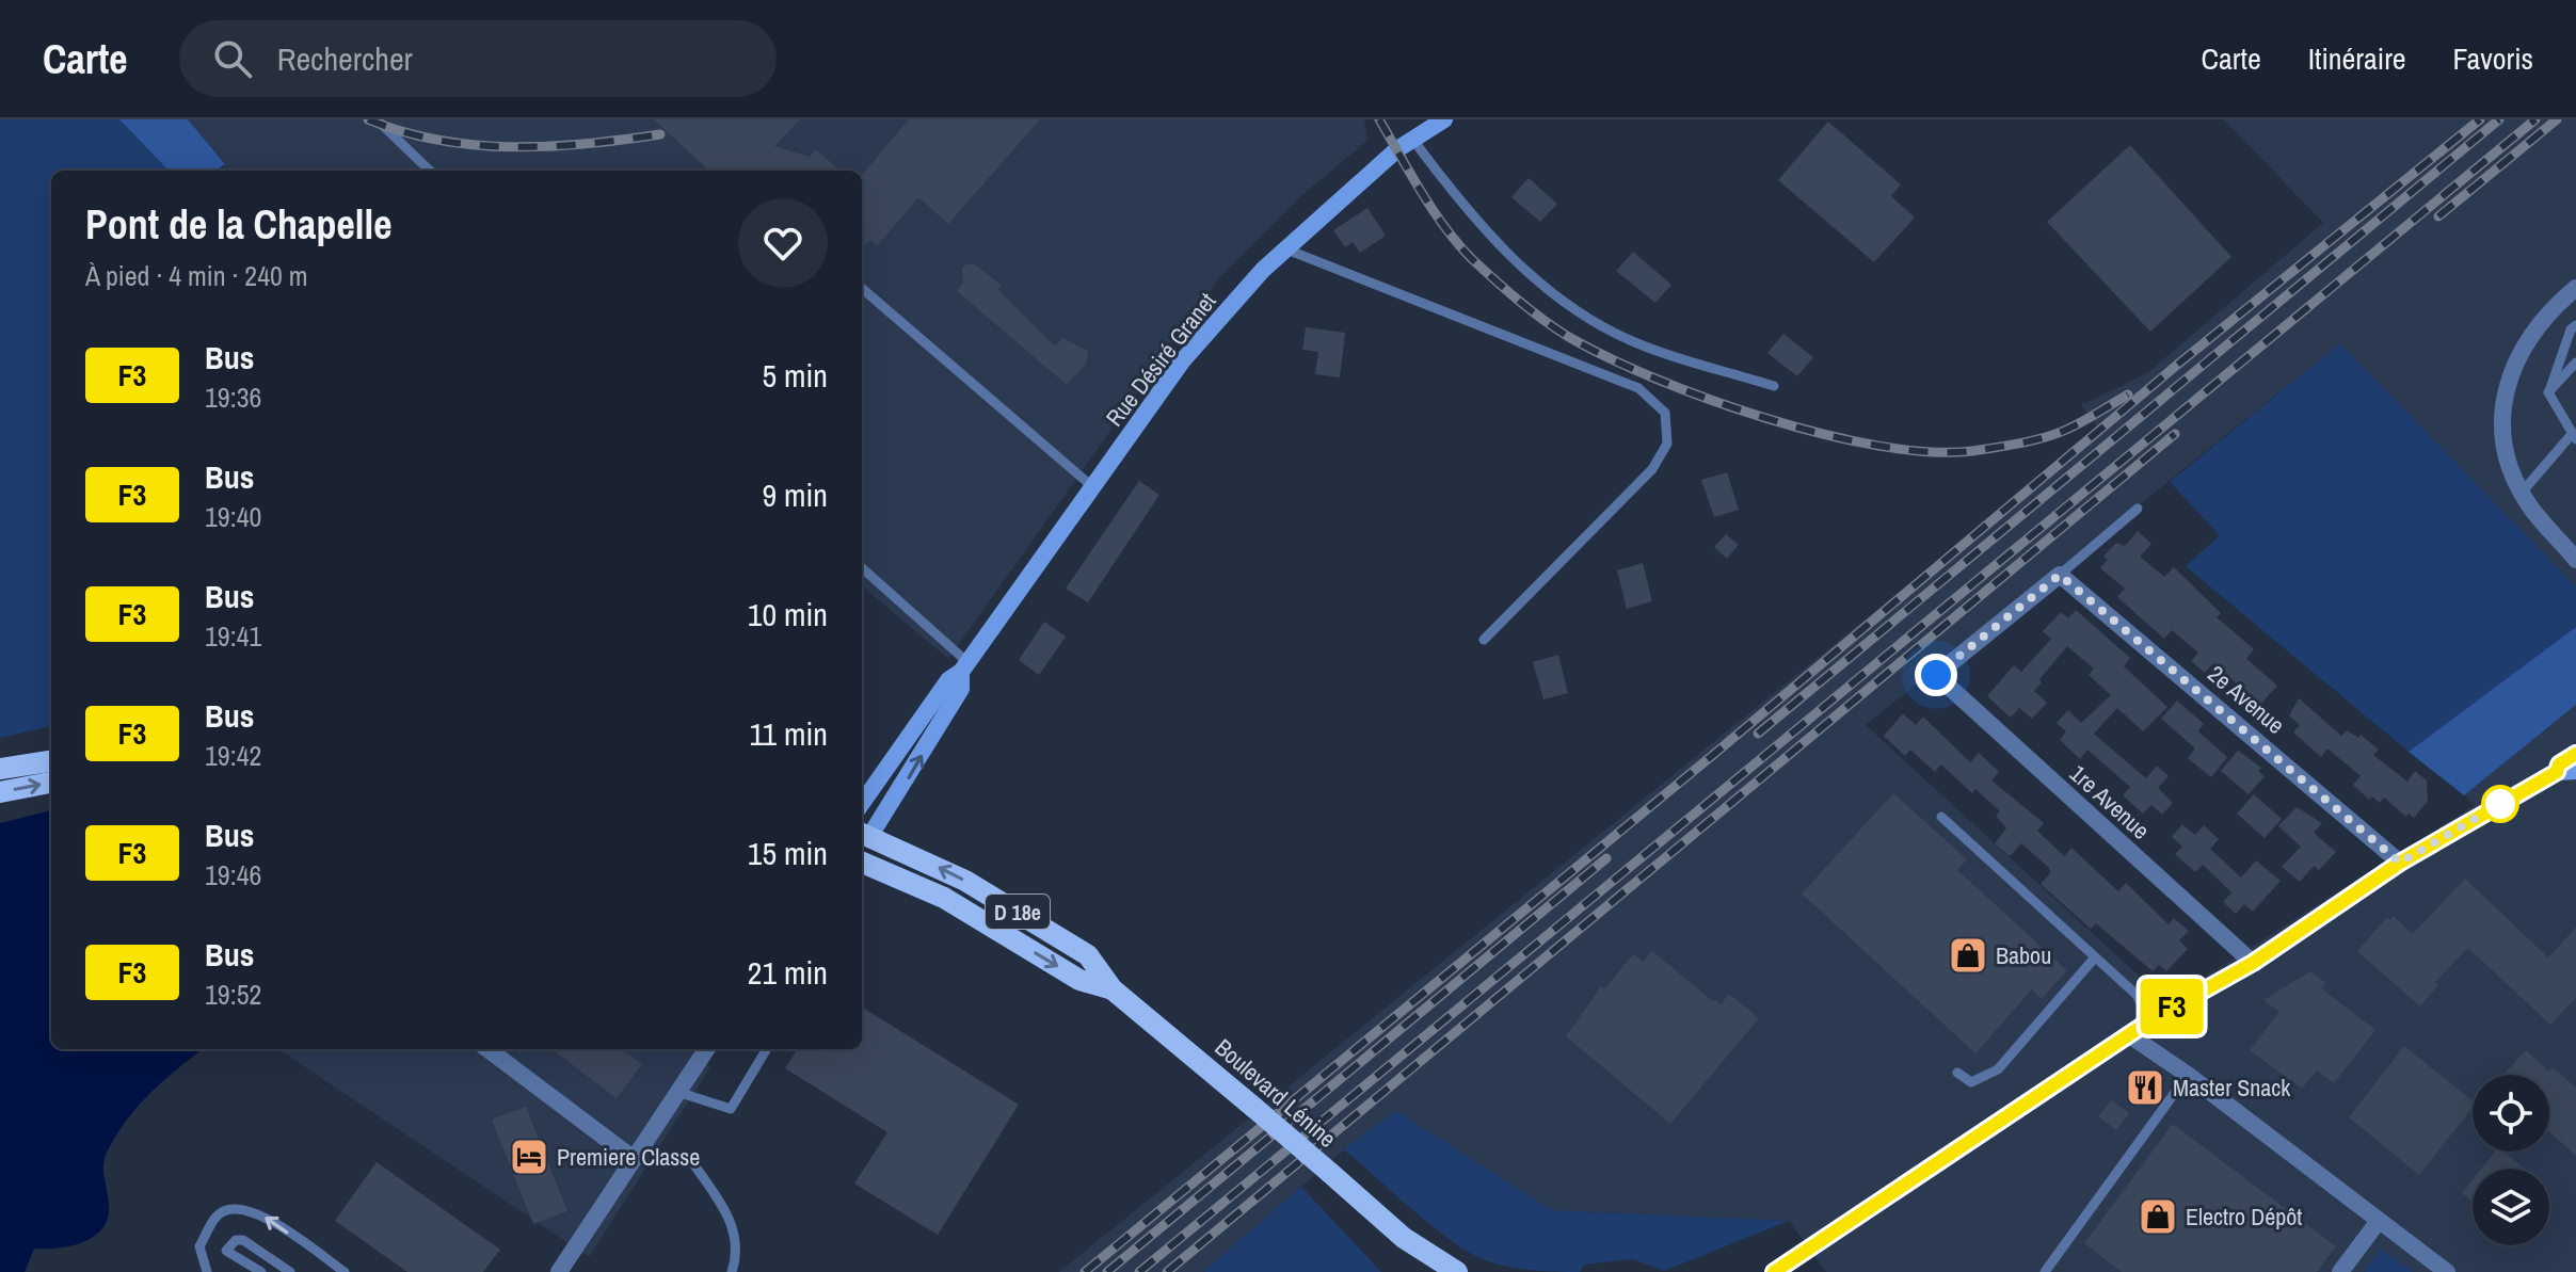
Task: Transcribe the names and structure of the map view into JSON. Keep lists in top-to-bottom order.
{
  "streets": {
    "main road": ["D 18e", "Boulevard Lénine"],
    "street": ["Rue Désiré Granet", "2e Avenue", "1re Avenue"]
  },
  "crossings": [
    ["Rue Désiré Granet", "Boulevard Lénine"],
    ["2e Avenue", "1re Avenue"]
  ],
  "places": {
    "shop": ["Babou", "Electro Dépôt"],
    "restaurant": ["Master Snack"],
    "hotel": ["Premiere Classe"]
  },
  "lines": ["bus line F3"],
  "page": {
    "header": "Carte",
    "search": "Rechercher",
    "nav": ["Carte", "Itinéraire", "Favoris"],
    "on_map": "F3",
    "heading": ["Pont de la Chapelle", "À pied · 4 min · 240 m"],
    "list": [
      {
        "mark": "F3",
        "name": "Bus",
        "note": "19:36",
        "value": "5 min"
      },
      {
        "mark": "F3",
        "name": "Bus",
        "note": "19:40",
        "value": "9 min"
      },
      {
        "mark": "F3",
        "name": "Bus",
        "note": "19:41",
        "value": "10 min"
      },
      {
        "mark": "F3",
        "name": "Bus",
        "note": "19:42",
        "value": "11 min"
      },
      {
        "mark": "F3",
        "name": "Bus",
        "note": "19:46",
        "value": "15 min"
      },
      {
        "mark": "F3",
        "name": "Bus",
        "note": "19:52",
        "value": "21 min"
      }
    ]
  }
}
